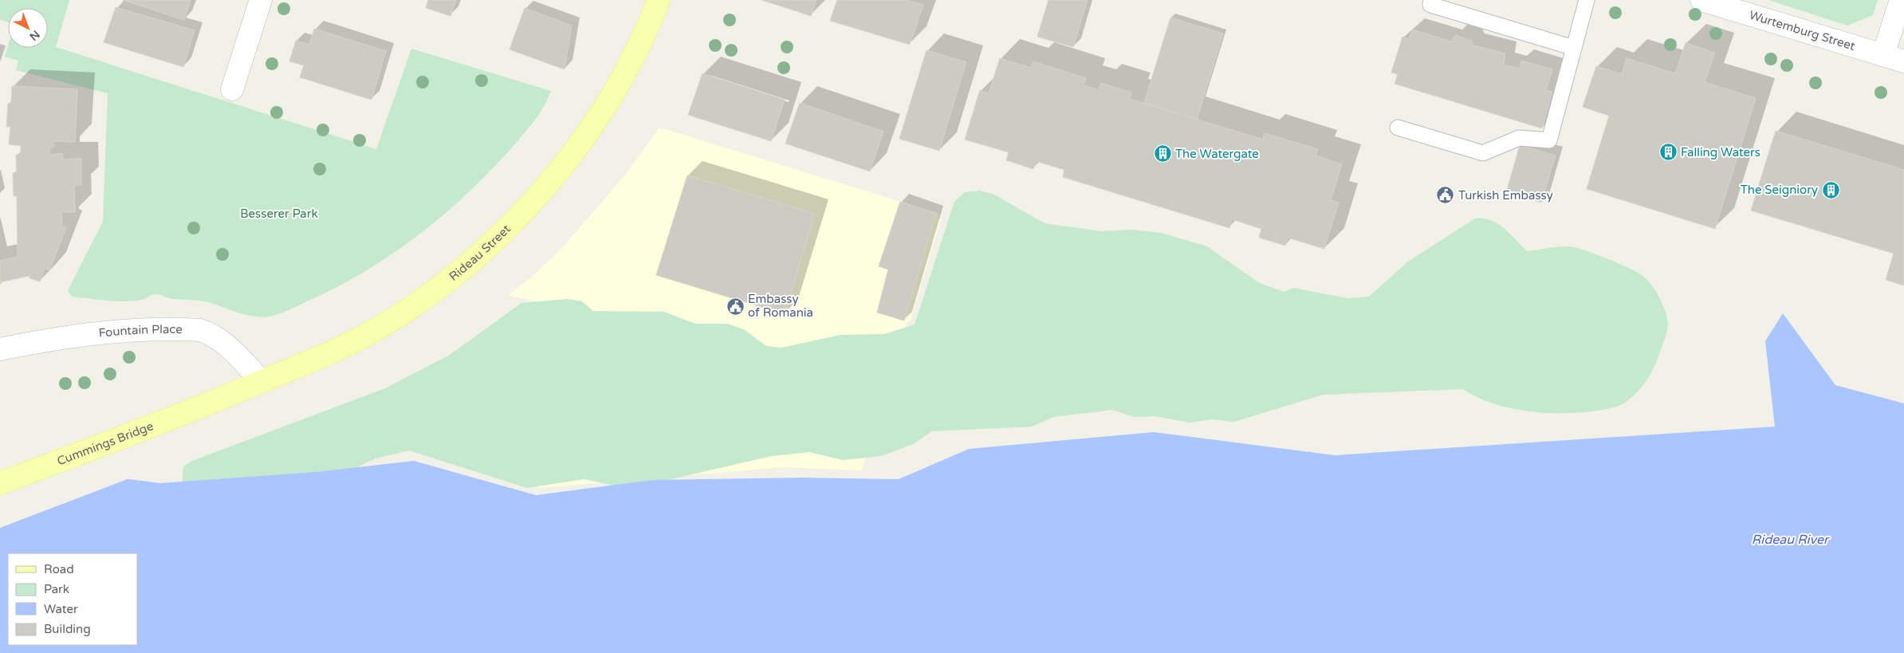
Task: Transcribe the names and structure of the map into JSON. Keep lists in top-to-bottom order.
{
  "streets": {
    "main road": ["Rideau Street", "Cummings Bridge"],
    "street": ["Wurtemburg Street", "Fountain Place"]
  },
  "crossings": [
    ["Rideau Street", "Fountain Place"],
    ["Rideau Street", "Cummings Bridge"]
  ],
  "water": ["Rideau River"],
  "parks": ["Besserer Park"],
  "places": {
    "building": ["Falling Waters", "The Watergate", "The Seigniory"],
    "public building": ["Turkish Embassy", "Embassy of Romania"]
  },
  "legend": [
    "Road",
    "Park",
    "Water",
    "Building"
  ],
  "north": "bottom right"
}
